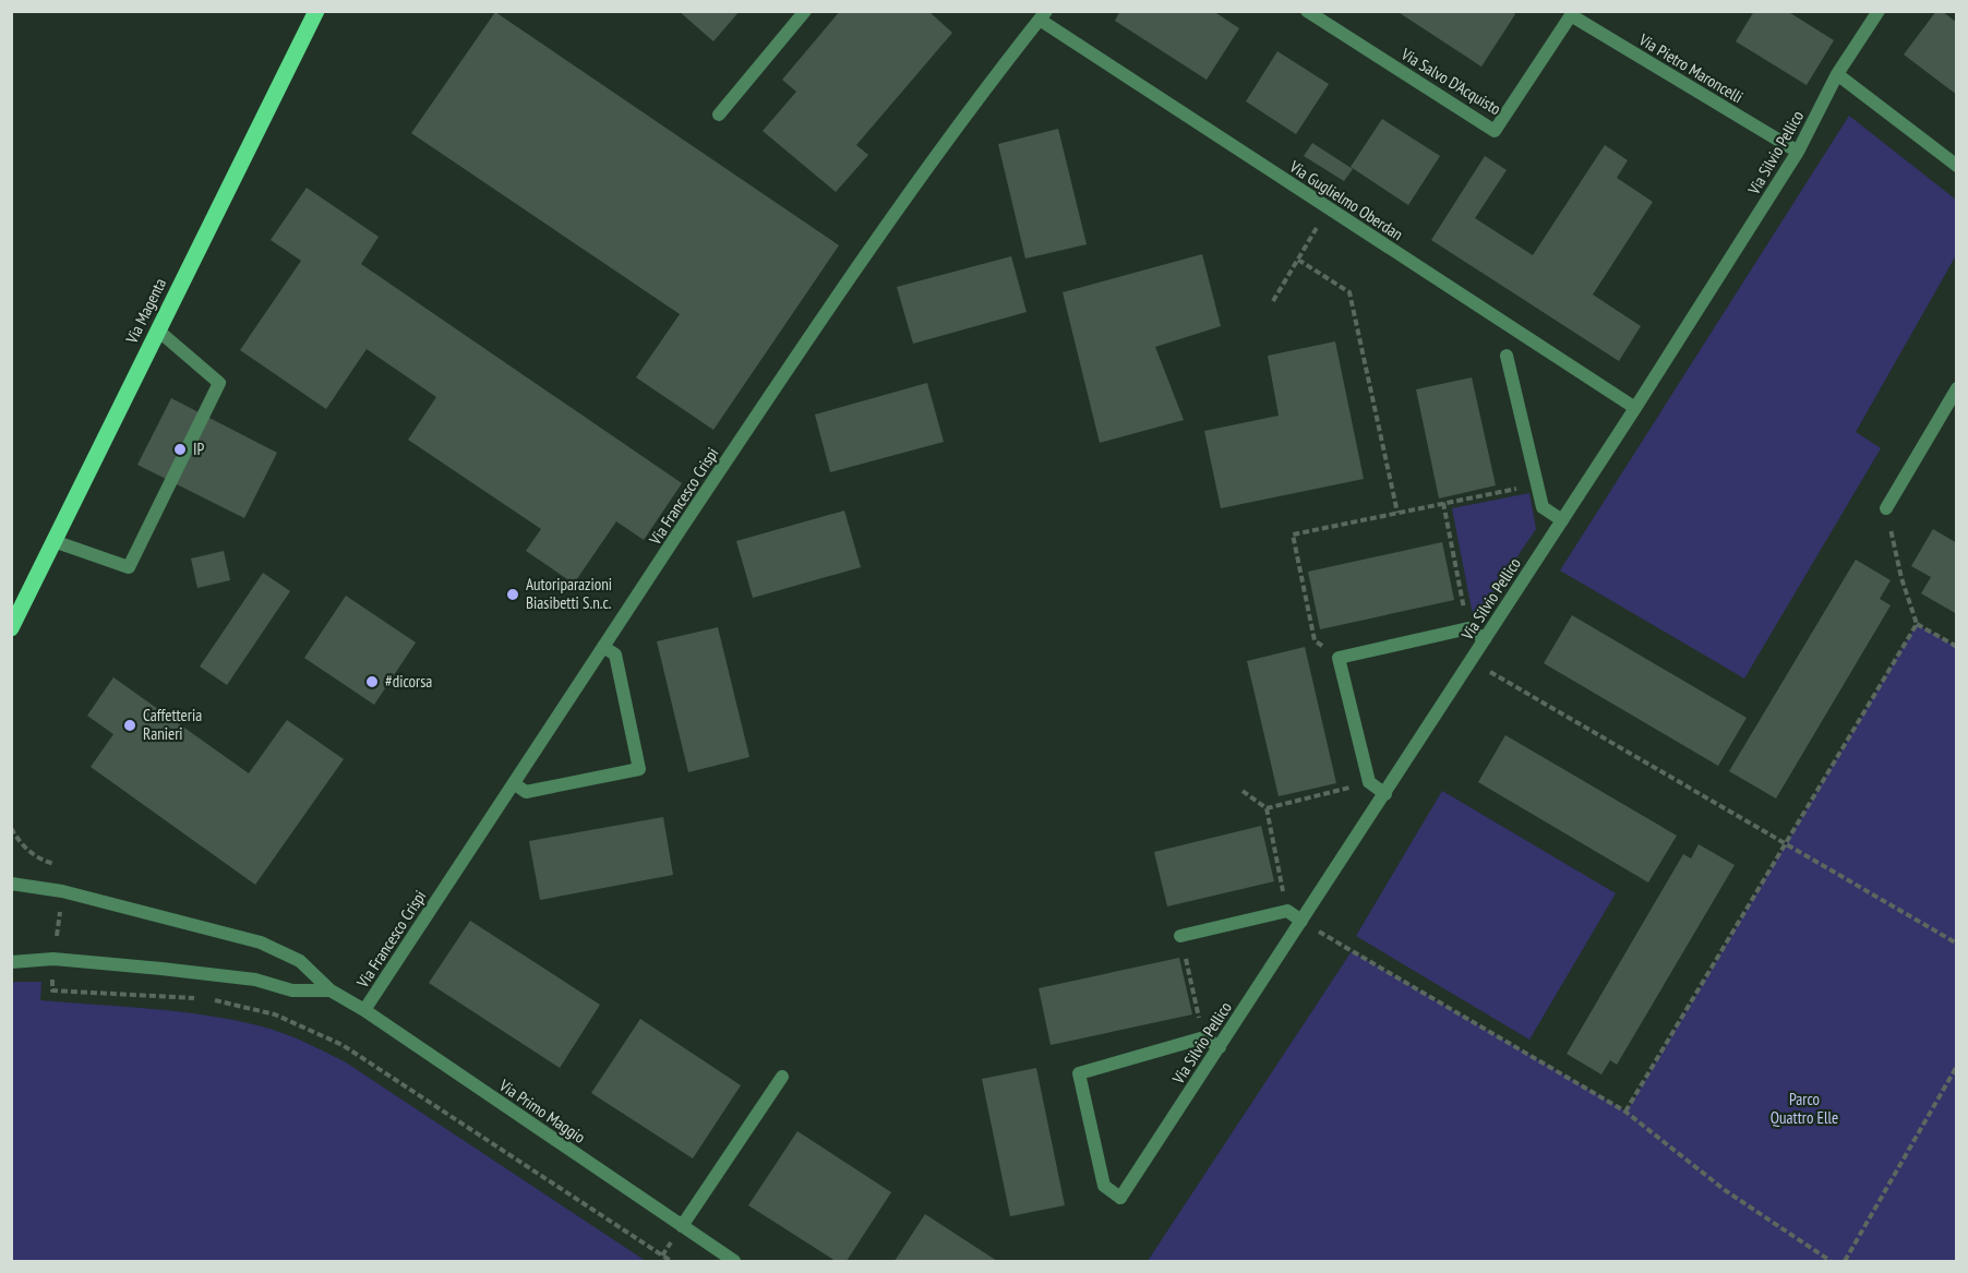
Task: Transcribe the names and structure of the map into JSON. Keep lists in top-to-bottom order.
{
  "streets": {
    "main road": ["Via Magenta"],
    "street": [
      "Via Pietro Maroncelli",
      "Via Salvo D'Acquisto",
      "Via Silvio Pellico",
      "Via Guglielmo Oberdan",
      "Via Francesco Crispi",
      "Via Primo Maggio"
    ]
  },
  "crossings": [
    ["Via Pietro Maroncelli", "Via Salvo D'Acquisto"],
    ["Via Pietro Maroncelli", "Via Silvio Pellico"],
    ["Via Silvio Pellico", "Via Guglielmo Oberdan"],
    ["Via Guglielmo Oberdan", "Via Francesco Crispi"],
    ["Via Francesco Crispi", "Via Primo Maggio"]
  ],
  "parks": ["Parco Quattro Elle"],
  "places": [
    "IP",
    "Autoriparazioni Biasibetti S.n.c.",
    "#dicorsa",
    "Caffetteria Ranieri"
  ]
}
